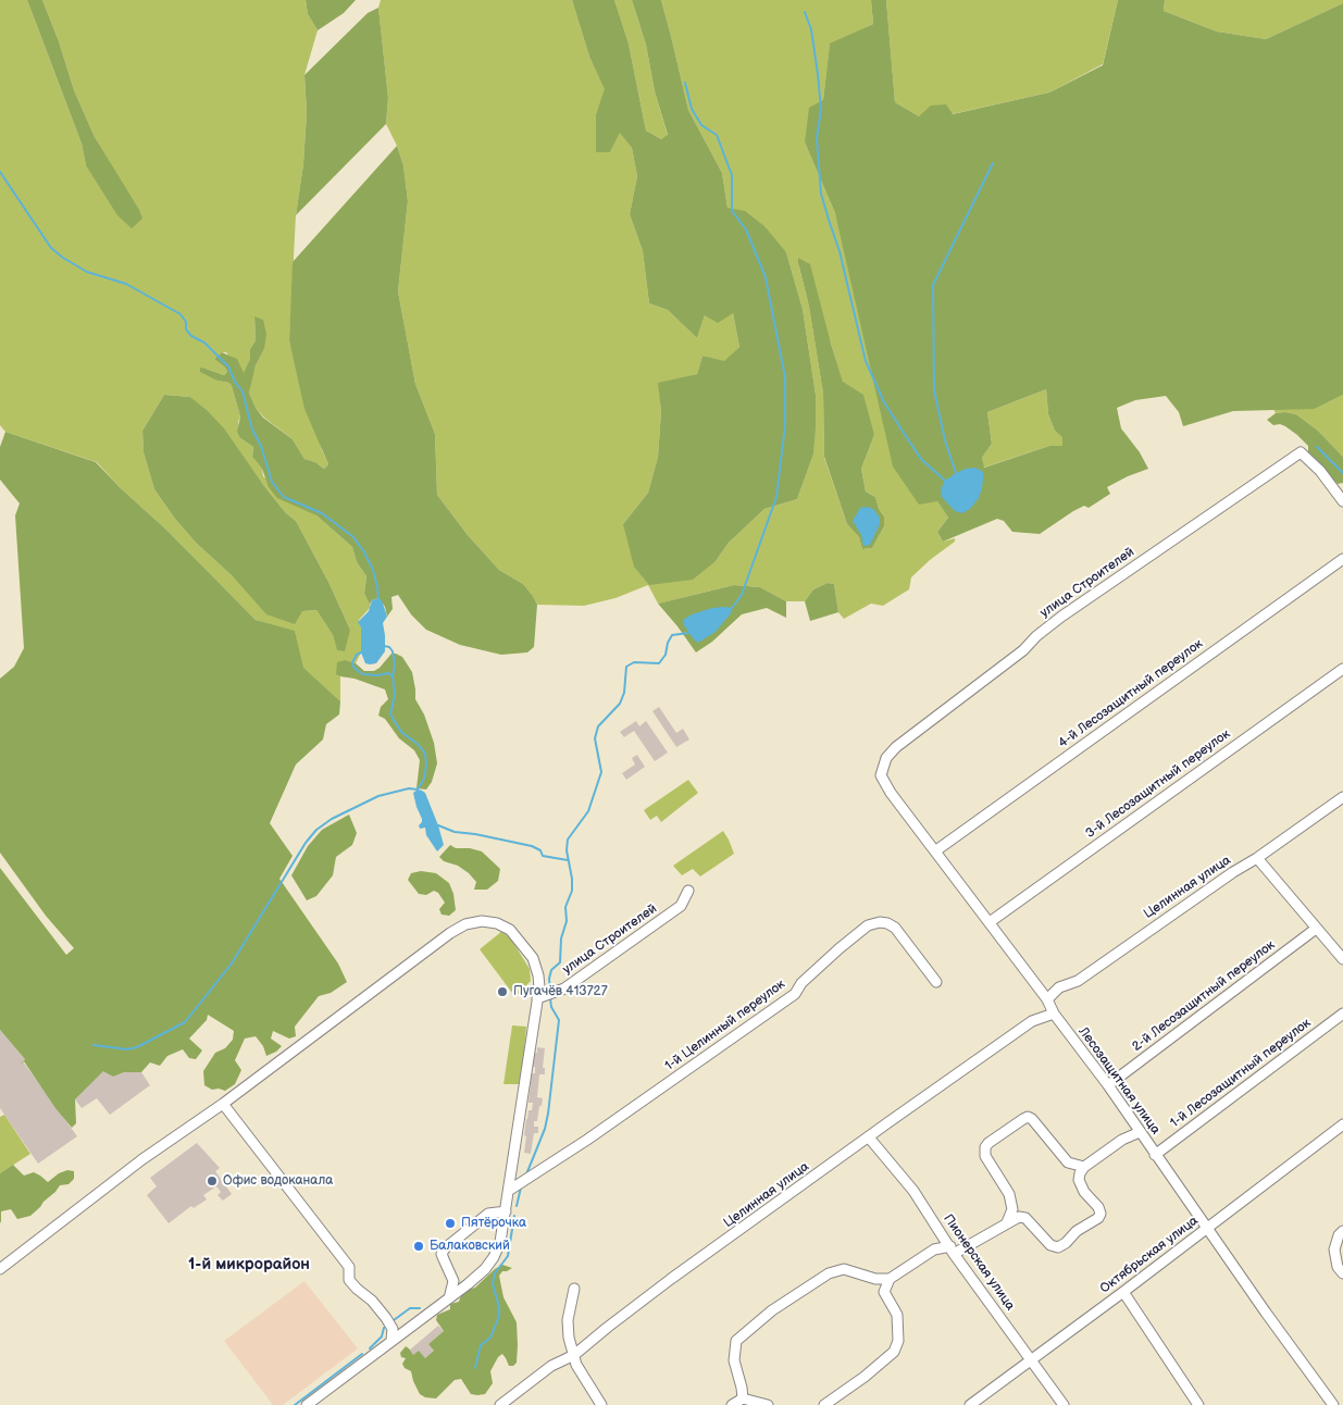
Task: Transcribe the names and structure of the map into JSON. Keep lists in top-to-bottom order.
{
  "streets": {
    "street": [
      "улица Строителей",
      "4-й Лесозащитный переулок",
      "3-й Лесозащитный переулок",
      "Целинная улица",
      "2-й Лесозащитный переулок",
      "1-й Целинный переулок",
      "1-й Лесозащитный переулок",
      "Лесозащитная улица",
      "Октябрьская улица",
      "Пионерская улица"
    ]
  },
  "crossings": [
    ["улица Строителей", "Лесозащитная улица"],
    ["4-й Лесозащитный переулок", "Лесозащитная улица"],
    ["3-й Лесозащитный переулок", "Лесозащитная улица"],
    ["Целинная улица", "Лесозащитная улица"],
    ["Целинная улица", "Пионерская улица"],
    ["2-й Лесозащитный переулок", "Лесозащитная улица"],
    ["1-й Лесозащитный переулок", "Лесозащитная улица"],
    ["Лесозащитная улица", "Октябрьская улица"],
    ["Октябрьская улица", "Пионерская улица"]
  ],
  "districts": ["1-й микрорайон"],
  "places": [
    "Пугачёв 413727",
    "Офис водоканала",
    "Пятёрочка",
    "Балаковский"
  ]
}
